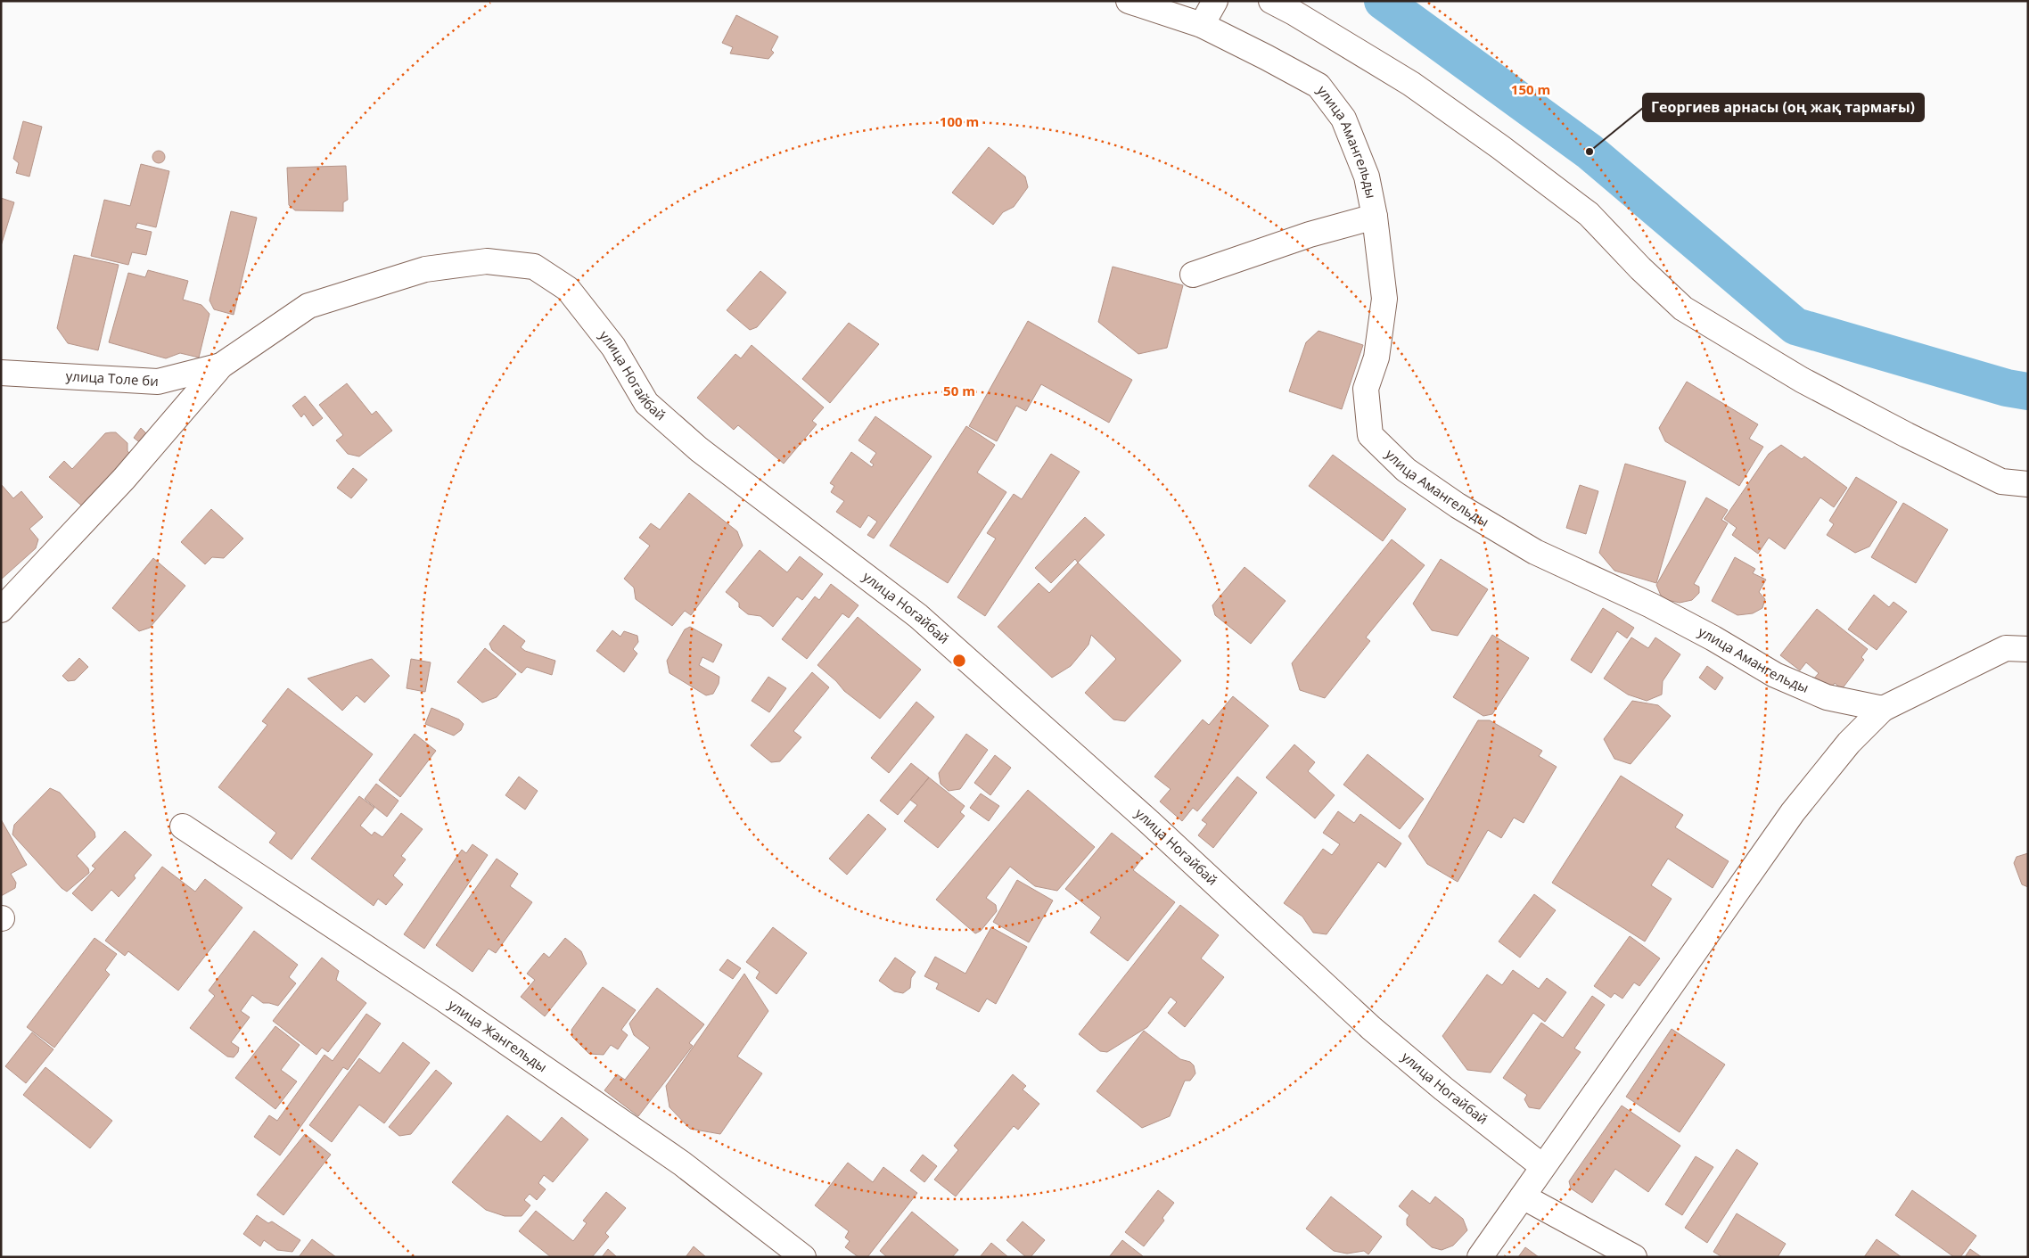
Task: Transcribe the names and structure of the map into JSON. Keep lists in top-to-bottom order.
{
  "streets": {
    "street": [
      "улица Амангельды",
      "улица Ногайбай",
      "улица Толе би",
      "улица Жангельды"
    ]
  },
  "crossings": [
    ["улица Ногайбай", "улица Толе би"]
  ],
  "places": ["Георгиев арнасы (оң жақ тармағы)"],
  "rings": ["150 m", "100 m", "50 m"]
}
